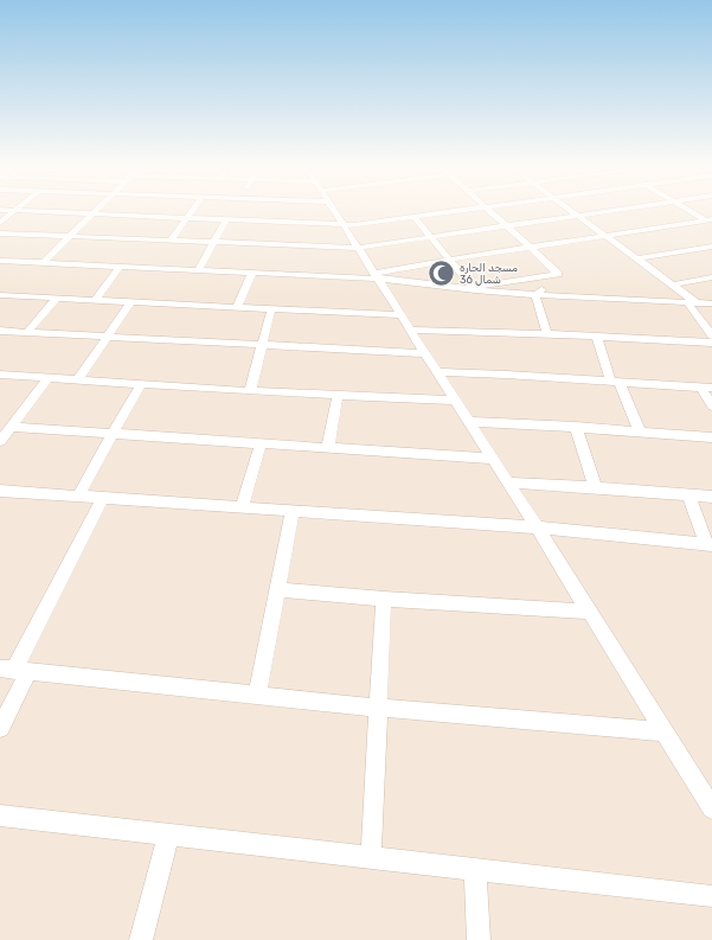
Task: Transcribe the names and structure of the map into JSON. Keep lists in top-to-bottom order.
{
  "places": {
    "mosque": ["مسجد الحارة 36 شمال"]
  }
}
